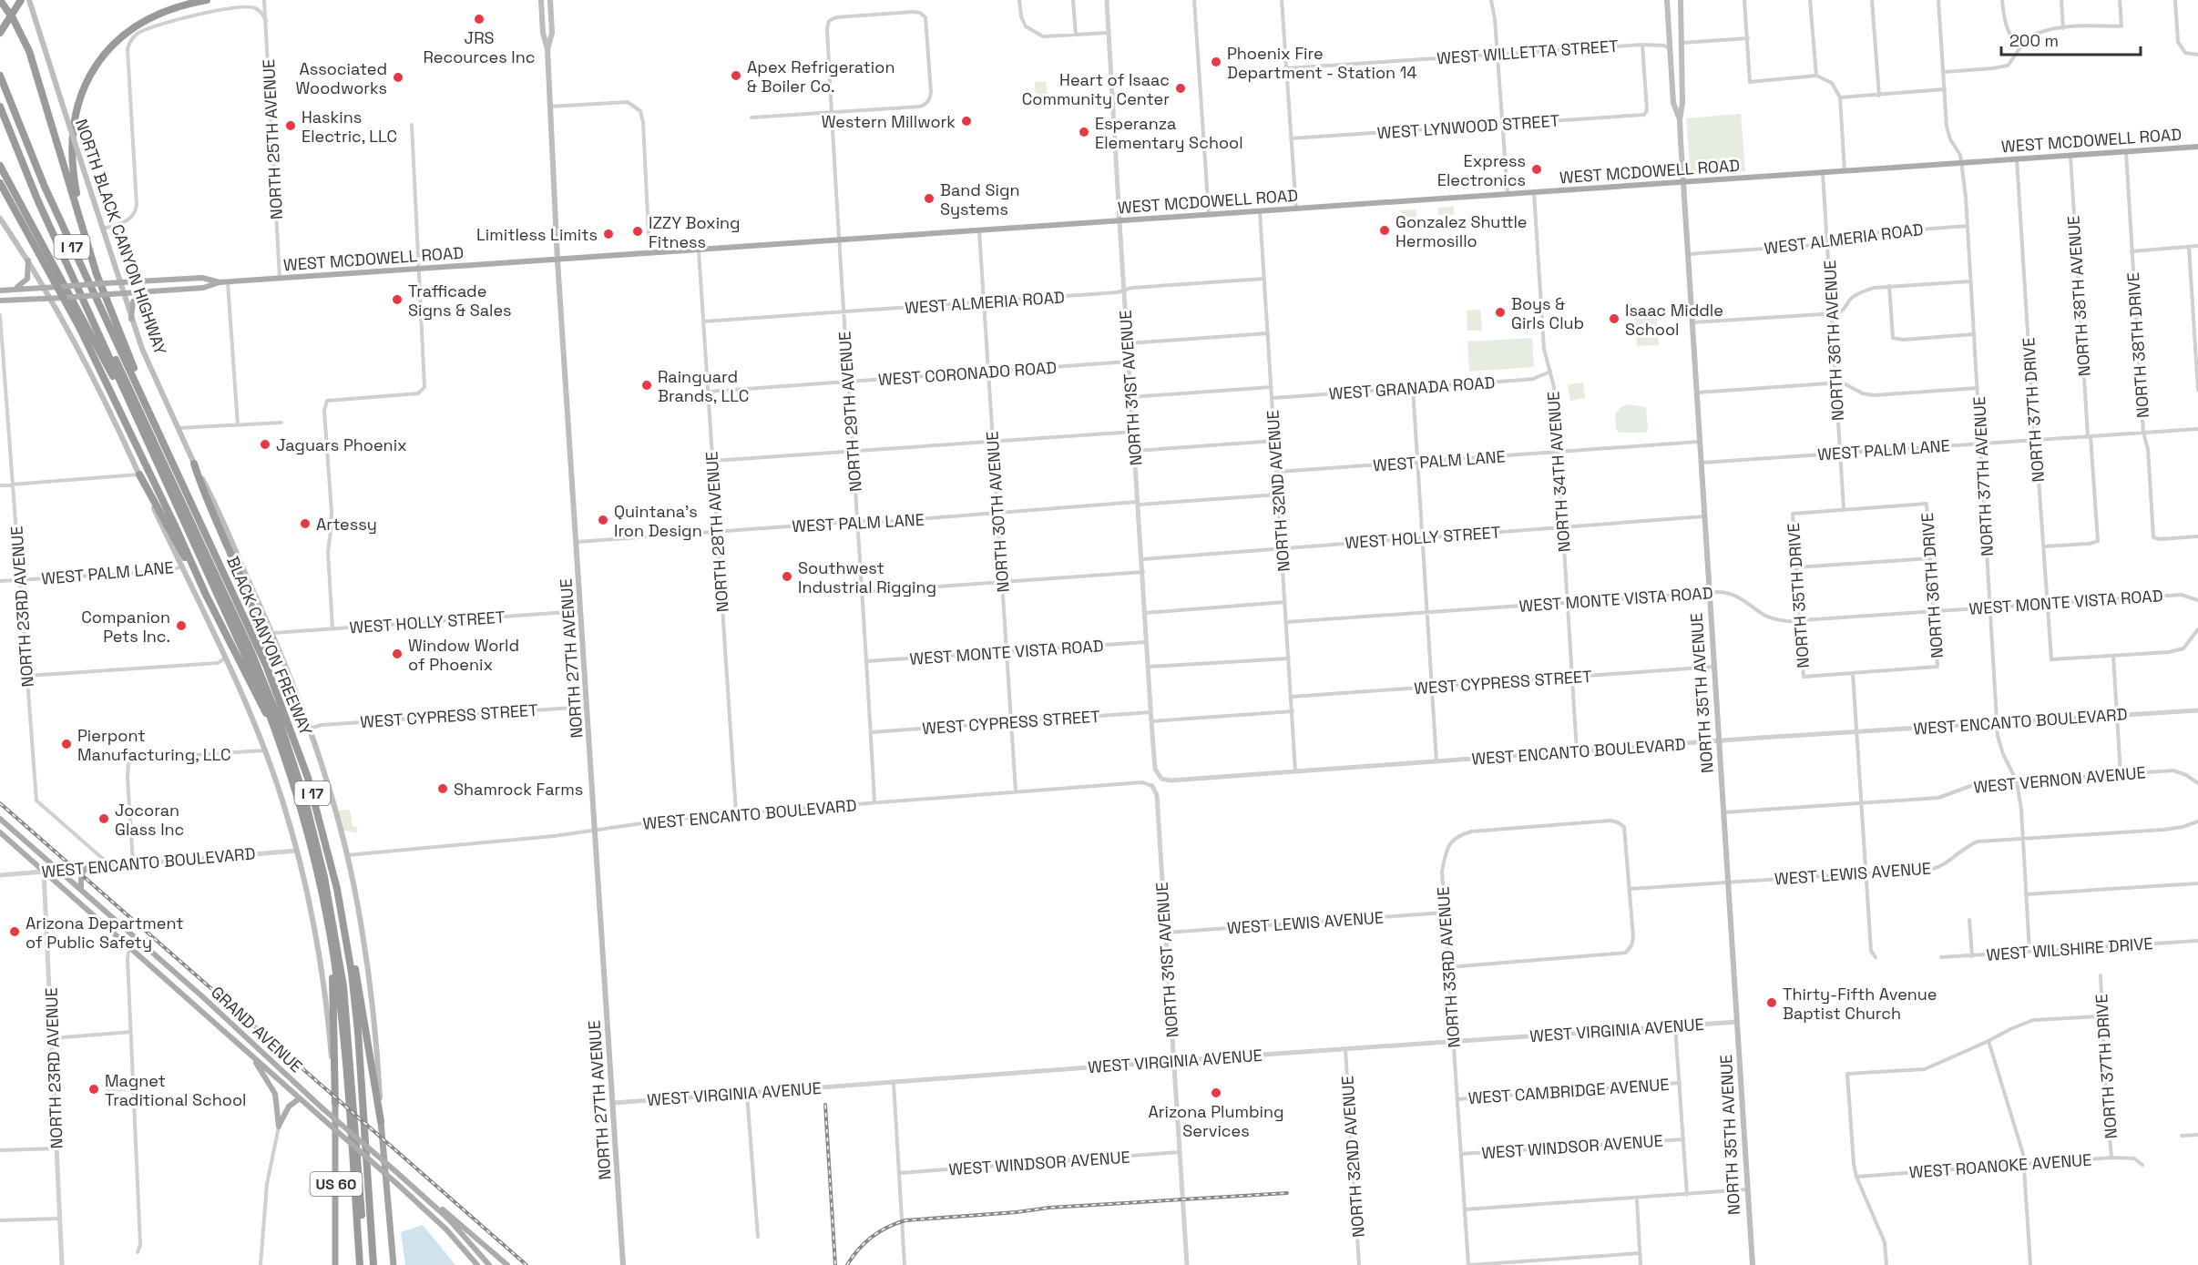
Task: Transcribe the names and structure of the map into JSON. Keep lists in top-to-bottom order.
{
  "streets": {
    "highway": [
      "NORTH BLACK CANYON HIGHWAY",
      "I 17",
      "BLACK CANYON FREEWAY",
      "US 60"
    ],
    "main road": [
      "WEST MCDOWELL ROAD",
      "NORTH 27TH AVENUE",
      "NORTH 35TH AVENUE",
      "GRAND AVENUE"
    ],
    "street": [
      "WEST WILLETTA STREET",
      "WEST LYNWOOD STREET",
      "NORTH 25TH AVENUE",
      "WEST ALMERIA ROAD",
      "NORTH 38TH AVENUE",
      "NORTH 36TH AVENUE",
      "NORTH 38TH DRIVE",
      "WEST CORONADO ROAD",
      "NORTH 31ST AVENUE",
      "WEST GRANADA ROAD",
      "NORTH 37TH DRIVE",
      "NORTH 29TH AVENUE",
      "WEST PALM LANE",
      "NORTH 34TH AVENUE",
      "NORTH 37TH AVENUE",
      "NORTH 32ND AVENUE",
      "NORTH 30TH AVENUE",
      "NORTH 28TH AVENUE",
      "WEST HOLLY STREET",
      "NORTH 36TH DRIVE",
      "NORTH 35TH DRIVE",
      "WEST MONTE VISTA ROAD",
      "NORTH 23RD AVENUE",
      "WEST CYPRESS STREET",
      "WEST ENCANTO BOULEVARD",
      "WEST VERNON AVENUE",
      "WEST LEWIS AVENUE",
      "WEST WILSHIRE DRIVE",
      "NORTH 33RD AVENUE",
      "WEST VIRGINIA AVENUE",
      "WEST CAMBRIDGE AVENUE",
      "WEST WINDSOR AVENUE",
      "WEST ROANOKE AVENUE"
    ]
  },
  "crossings": [
    ["WEST WILLETTA STREET", "WEST LYNWOOD STREET"],
    ["WEST WILLETTA STREET", "NORTH 35TH AVENUE"],
    ["NORTH 25TH AVENUE", "WEST MCDOWELL ROAD"],
    ["WEST MCDOWELL ROAD", "NORTH BLACK CANYON HIGHWAY"],
    ["WEST MCDOWELL ROAD", "NORTH 38TH AVENUE"],
    ["WEST MCDOWELL ROAD", "NORTH 36TH AVENUE"],
    ["WEST MCDOWELL ROAD", "NORTH 38TH DRIVE"],
    ["WEST MCDOWELL ROAD", "NORTH 31ST AVENUE"],
    ["WEST MCDOWELL ROAD", "NORTH 37TH DRIVE"],
    ["WEST MCDOWELL ROAD", "NORTH 29TH AVENUE"],
    ["WEST MCDOWELL ROAD", "NORTH 34TH AVENUE"],
    ["WEST MCDOWELL ROAD", "NORTH 37TH AVENUE"],
    ["WEST MCDOWELL ROAD", "NORTH 32ND AVENUE"],
    ["WEST MCDOWELL ROAD", "NORTH 30TH AVENUE"],
    ["WEST MCDOWELL ROAD", "NORTH 28TH AVENUE"],
    ["WEST MCDOWELL ROAD", "NORTH 27TH AVENUE"],
    ["WEST MCDOWELL ROAD", "NORTH 35TH AVENUE"],
    ["NORTH BLACK CANYON HIGHWAY", "WEST HOLLY STREET"],
    ["NORTH BLACK CANYON HIGHWAY", "WEST CYPRESS STREET"],
    ["NORTH BLACK CANYON HIGHWAY", "WEST ENCANTO BOULEVARD"],
    ["WEST ALMERIA ROAD", "NORTH 36TH AVENUE"],
    ["WEST ALMERIA ROAD", "NORTH 31ST AVENUE"],
    ["WEST ALMERIA ROAD", "NORTH 29TH AVENUE"],
    ["WEST ALMERIA ROAD", "NORTH 37TH AVENUE"],
    ["WEST ALMERIA ROAD", "NORTH 32ND AVENUE"],
    ["WEST ALMERIA ROAD", "NORTH 30TH AVENUE"],
    ["WEST ALMERIA ROAD", "NORTH 28TH AVENUE"],
    ["WEST ALMERIA ROAD", "NORTH 35TH AVENUE"],
    ["NORTH 38TH AVENUE", "NORTH 37TH DRIVE"],
    ["NORTH 38TH AVENUE", "WEST PALM LANE"],
    ["NORTH 36TH AVENUE", "WEST PALM LANE"],
    ["NORTH 36TH AVENUE", "NORTH 36TH DRIVE"],
    ["NORTH 36TH AVENUE", "NORTH 35TH DRIVE"],
    ["NORTH 38TH DRIVE", "WEST PALM LANE"],
    ["WEST CORONADO ROAD", "NORTH 31ST AVENUE"],
    ["WEST CORONADO ROAD", "NORTH 29TH AVENUE"],
    ["WEST CORONADO ROAD", "NORTH 30TH AVENUE"],
    ["WEST CORONADO ROAD", "NORTH 28TH AVENUE"],
    ["NORTH 31ST AVENUE", "WEST PALM LANE"],
    ["NORTH 31ST AVENUE", "WEST HOLLY STREET"],
    ["NORTH 31ST AVENUE", "WEST MONTE VISTA ROAD"],
    ["NORTH 31ST AVENUE", "WEST CYPRESS STREET"],
    ["NORTH 31ST AVENUE", "WEST ENCANTO BOULEVARD"],
    ["NORTH 31ST AVENUE", "WEST LEWIS AVENUE"],
    ["NORTH 31ST AVENUE", "WEST VIRGINIA AVENUE"],
    ["NORTH 31ST AVENUE", "WEST WINDSOR AVENUE"],
    ["WEST GRANADA ROAD", "NORTH 34TH AVENUE"],
    ["WEST GRANADA ROAD", "NORTH 32ND AVENUE"],
    ["NORTH 37TH DRIVE", "WEST PALM LANE"],
    ["NORTH 37TH DRIVE", "WEST MONTE VISTA ROAD"],
    ["NORTH 37TH DRIVE", "WEST ROANOKE AVENUE"],
    ["NORTH 29TH AVENUE", "WEST PALM LANE"],
    ["NORTH 29TH AVENUE", "WEST MONTE VISTA ROAD"],
    ["NORTH 29TH AVENUE", "WEST CYPRESS STREET"],
    ["NORTH 29TH AVENUE", "WEST ENCANTO BOULEVARD"],
    ["WEST PALM LANE", "NORTH 34TH AVENUE"],
    ["WEST PALM LANE", "NORTH 37TH AVENUE"],
    ["WEST PALM LANE", "NORTH 32ND AVENUE"],
    ["WEST PALM LANE", "NORTH 30TH AVENUE"],
    ["WEST PALM LANE", "NORTH 28TH AVENUE"],
    ["WEST PALM LANE", "NORTH 23RD AVENUE"],
    ["WEST PALM LANE", "NORTH 27TH AVENUE"],
    ["WEST PALM LANE", "NORTH 35TH AVENUE"],
    ["NORTH 34TH AVENUE", "WEST HOLLY STREET"],
    ["NORTH 34TH AVENUE", "WEST MONTE VISTA ROAD"],
    ["NORTH 34TH AVENUE", "WEST CYPRESS STREET"],
    ["NORTH 34TH AVENUE", "WEST ENCANTO BOULEVARD"],
    ["NORTH 37TH AVENUE", "WEST MONTE VISTA ROAD"],
    ["NORTH 37TH AVENUE", "WEST ENCANTO BOULEVARD"],
    ["NORTH 37TH AVENUE", "WEST VERNON AVENUE"],
    ["NORTH 37TH AVENUE", "WEST LEWIS AVENUE"],
    ["NORTH 37TH AVENUE", "WEST WILSHIRE DRIVE"],
    ["NORTH 32ND AVENUE", "WEST HOLLY STREET"],
    ["NORTH 32ND AVENUE", "WEST MONTE VISTA ROAD"],
    ["NORTH 32ND AVENUE", "WEST CYPRESS STREET"],
    ["NORTH 32ND AVENUE", "WEST ENCANTO BOULEVARD"],
    ["NORTH 32ND AVENUE", "WEST VIRGINIA AVENUE"],
    ["NORTH 30TH AVENUE", "WEST MONTE VISTA ROAD"],
    ["NORTH 30TH AVENUE", "WEST CYPRESS STREET"],
    ["NORTH 30TH AVENUE", "WEST ENCANTO BOULEVARD"],
    ["NORTH 28TH AVENUE", "WEST ENCANTO BOULEVARD"],
    ["WEST HOLLY STREET", "NORTH 27TH AVENUE"],
    ["WEST HOLLY STREET", "NORTH 35TH AVENUE"],
    ["NORTH 36TH DRIVE", "NORTH 35TH DRIVE"],
    ["NORTH 36TH DRIVE", "WEST MONTE VISTA ROAD"],
    ["NORTH 35TH DRIVE", "WEST MONTE VISTA ROAD"],
    ["WEST MONTE VISTA ROAD", "NORTH 35TH AVENUE"],
    ["NORTH 23RD AVENUE", "WEST ENCANTO BOULEVARD"],
    ["NORTH 23RD AVENUE", "GRAND AVENUE"],
    ["BLACK CANYON FREEWAY", "US 60"],
    ["NORTH 27TH AVENUE", "WEST CYPRESS STREET"],
    ["NORTH 27TH AVENUE", "WEST ENCANTO BOULEVARD"],
    ["NORTH 27TH AVENUE", "WEST VIRGINIA AVENUE"],
    ["WEST CYPRESS STREET", "NORTH 35TH AVENUE"],
    ["NORTH 35TH AVENUE", "WEST ENCANTO BOULEVARD"],
    ["NORTH 35TH AVENUE", "WEST VERNON AVENUE"],
    ["NORTH 35TH AVENUE", "WEST LEWIS AVENUE"],
    ["NORTH 35TH AVENUE", "WEST VIRGINIA AVENUE"],
    ["WEST ENCANTO BOULEVARD", "GRAND AVENUE"],
    ["WEST LEWIS AVENUE", "NORTH 33RD AVENUE"],
    ["NORTH 33RD AVENUE", "WEST VIRGINIA AVENUE"],
    ["NORTH 33RD AVENUE", "WEST CAMBRIDGE AVENUE"],
    ["NORTH 33RD AVENUE", "WEST WINDSOR AVENUE"]
  ],
  "places": [
    "JRS Recources Inc",
    "Phoenix Fire Department - Station 14",
    "Apex Refrigeration & Boiler Co.",
    "Associated Woodworks",
    "Heart of Isaac Community Center",
    "Western Millwork",
    "Haskins Electric, LLC",
    "Esperanza Elementary School",
    "Express Electronics",
    "Band Sign Systems",
    "Gonzalez Shuttle Hermosillo",
    "IZZY Boxing Fitness",
    "Limitless Limits",
    "Trafficade Signs & Sales",
    "Boys & Girls Club",
    "Isaac Middle School",
    "Rainguard Brands, LLC",
    "Jaguars Phoenix",
    "Quintana's Iron Design",
    "Artessy",
    "Southwest Industrial Rigging",
    "Companion Pets Inc.",
    "Window World of Phoenix",
    "Pierpont Manufacturing, LLC",
    "Shamrock Farms",
    "Jocoran Glass Inc",
    "Arizona Department of Public Safety",
    "Thirty-Fifth Avenue Baptist Church",
    "Magnet Traditional School",
    "Arizona Plumbing Services"
  ],
  "scale_bar": "200 m"
}
